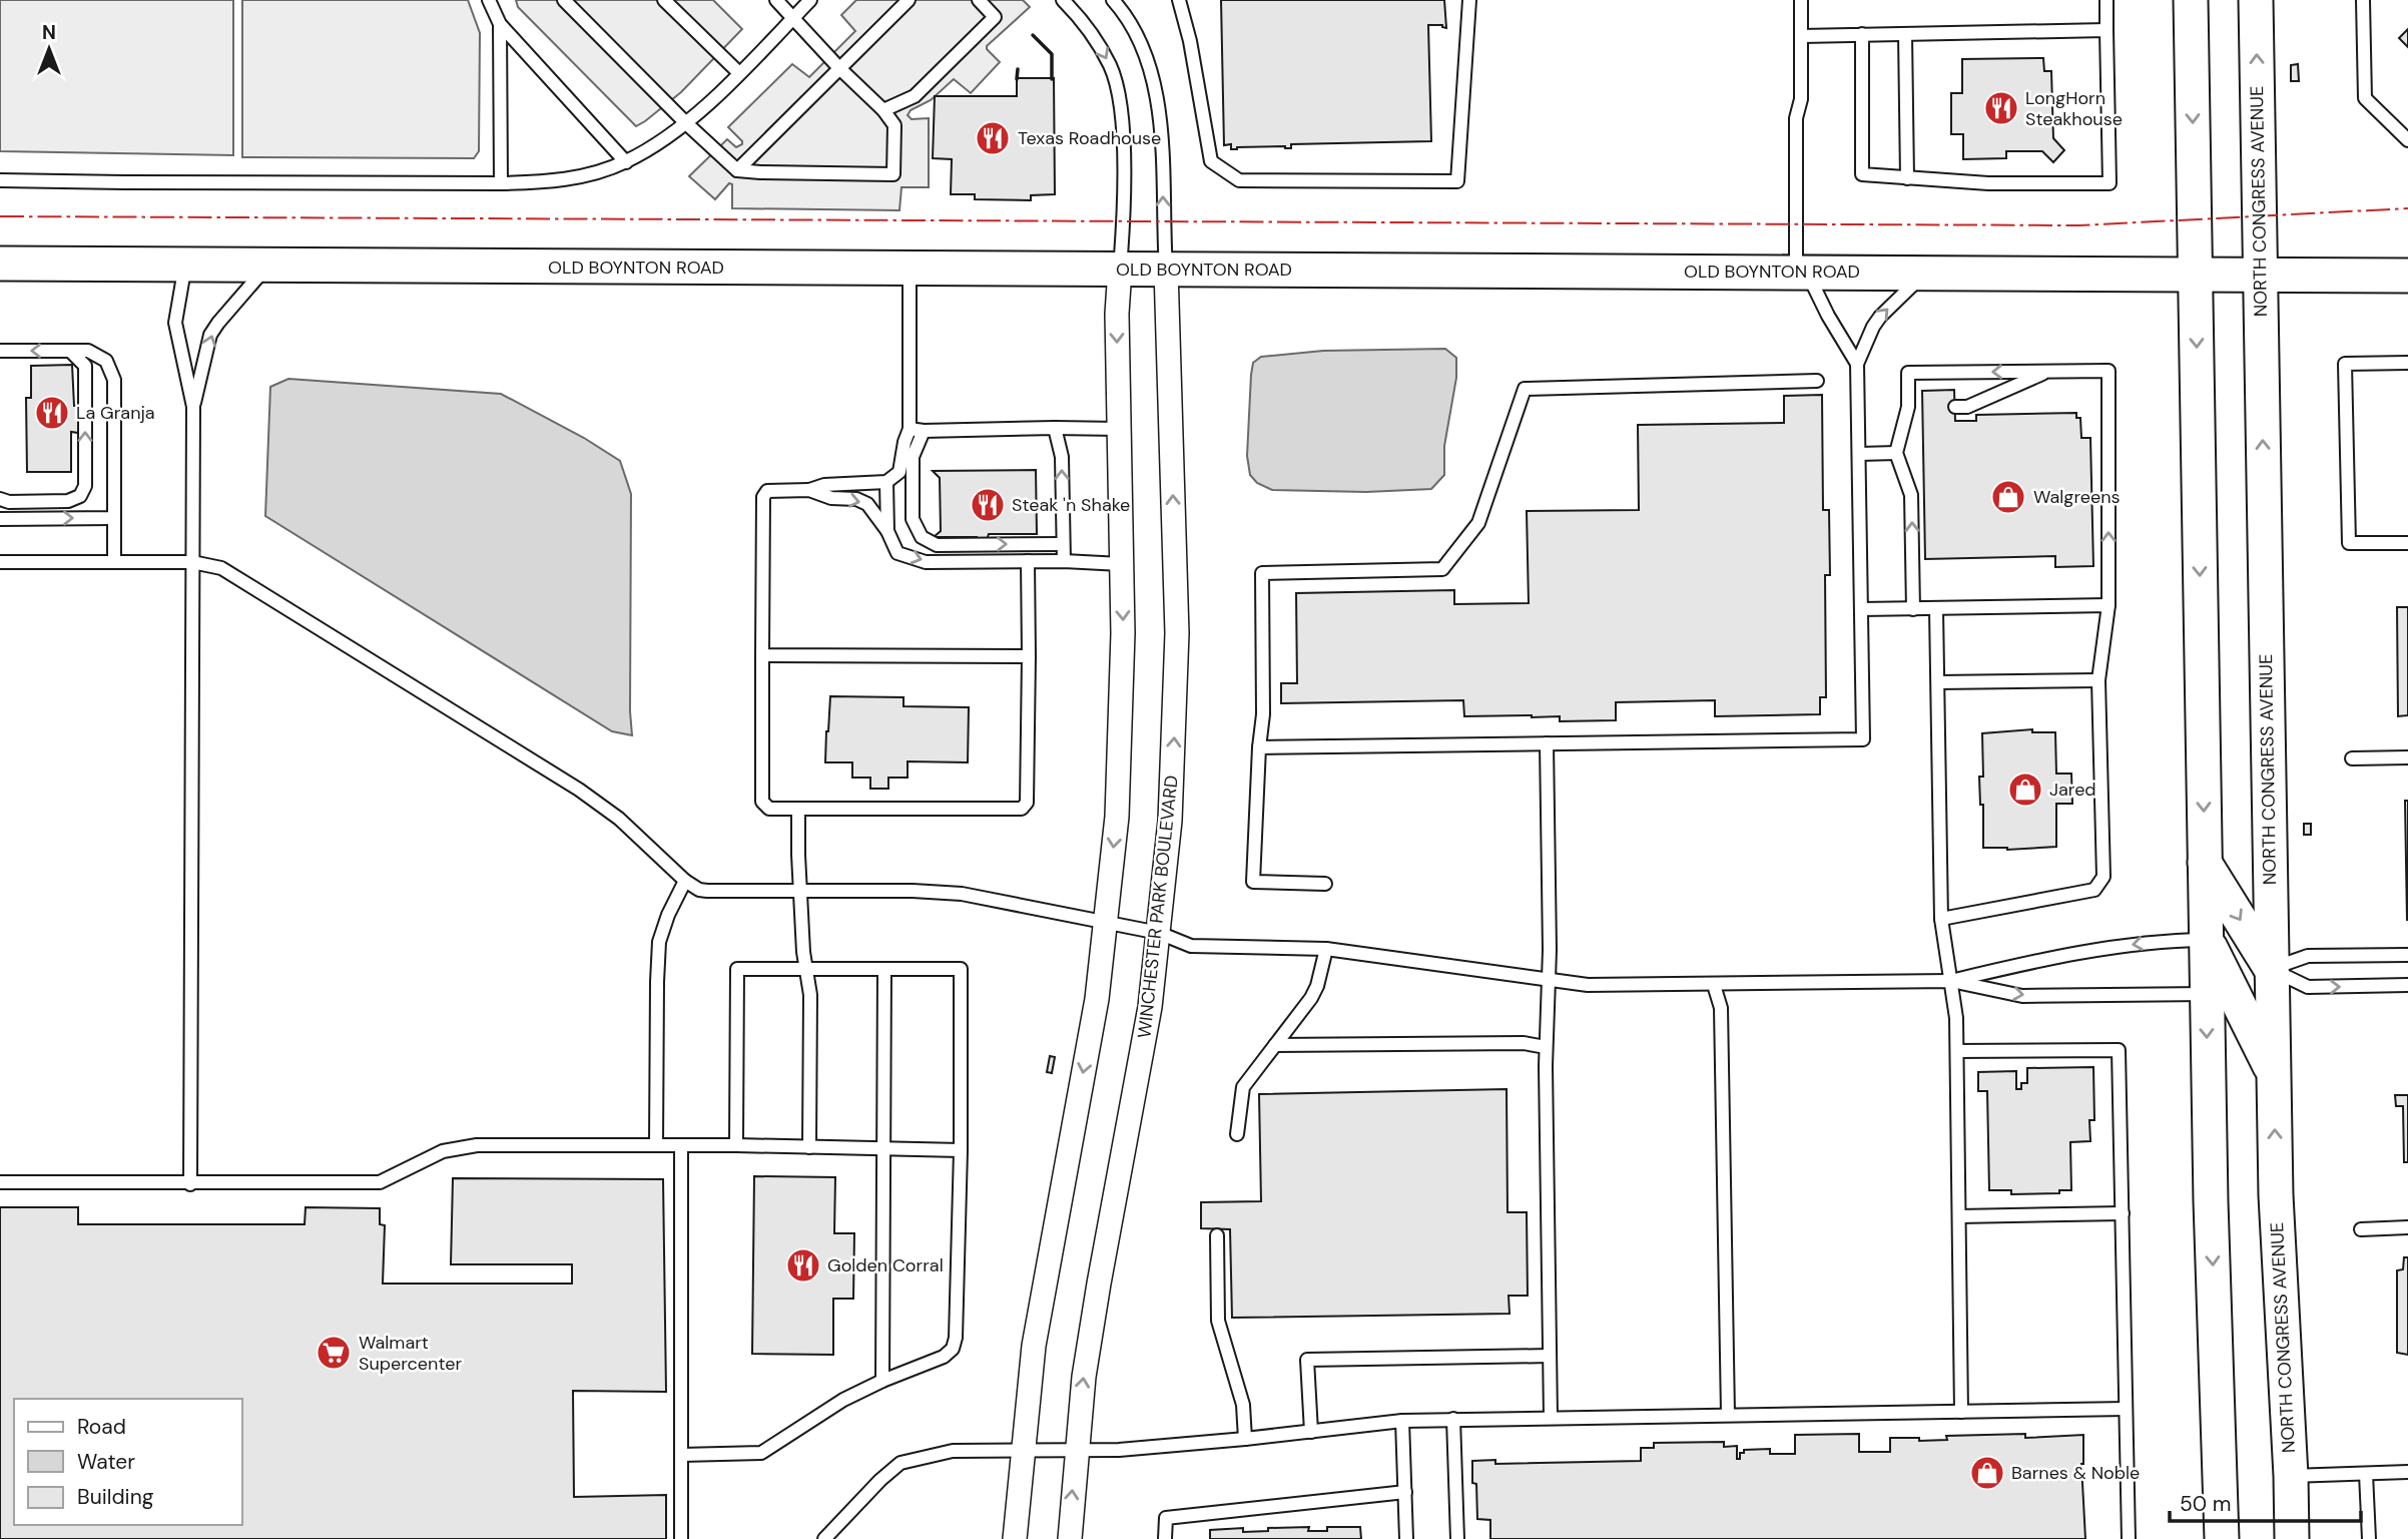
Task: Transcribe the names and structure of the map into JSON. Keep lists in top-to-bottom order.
{
  "streets": {
    "main road": ["NORTH CONGRESS AVENUE", "OLD BOYNTON ROAD"],
    "street": ["WINCHESTER PARK BOULEVARD"]
  },
  "crossings": [
    ["NORTH CONGRESS AVENUE", "OLD BOYNTON ROAD"],
    ["OLD BOYNTON ROAD", "WINCHESTER PARK BOULEVARD"]
  ],
  "places": {
    "restaurant": [
      "LongHorn Steakhouse",
      "Texas Roadhouse",
      "La Granja",
      "Steak 'n Shake",
      "Golden Corral"
    ],
    "shop": ["Walgreens", "Jared", "Barnes & Noble"],
    "supermarket": ["Walmart Supercenter"]
  },
  "legend": ["Road", "Water", "Building"],
  "scale_bar": "50 m",
  "north": "top"
}
